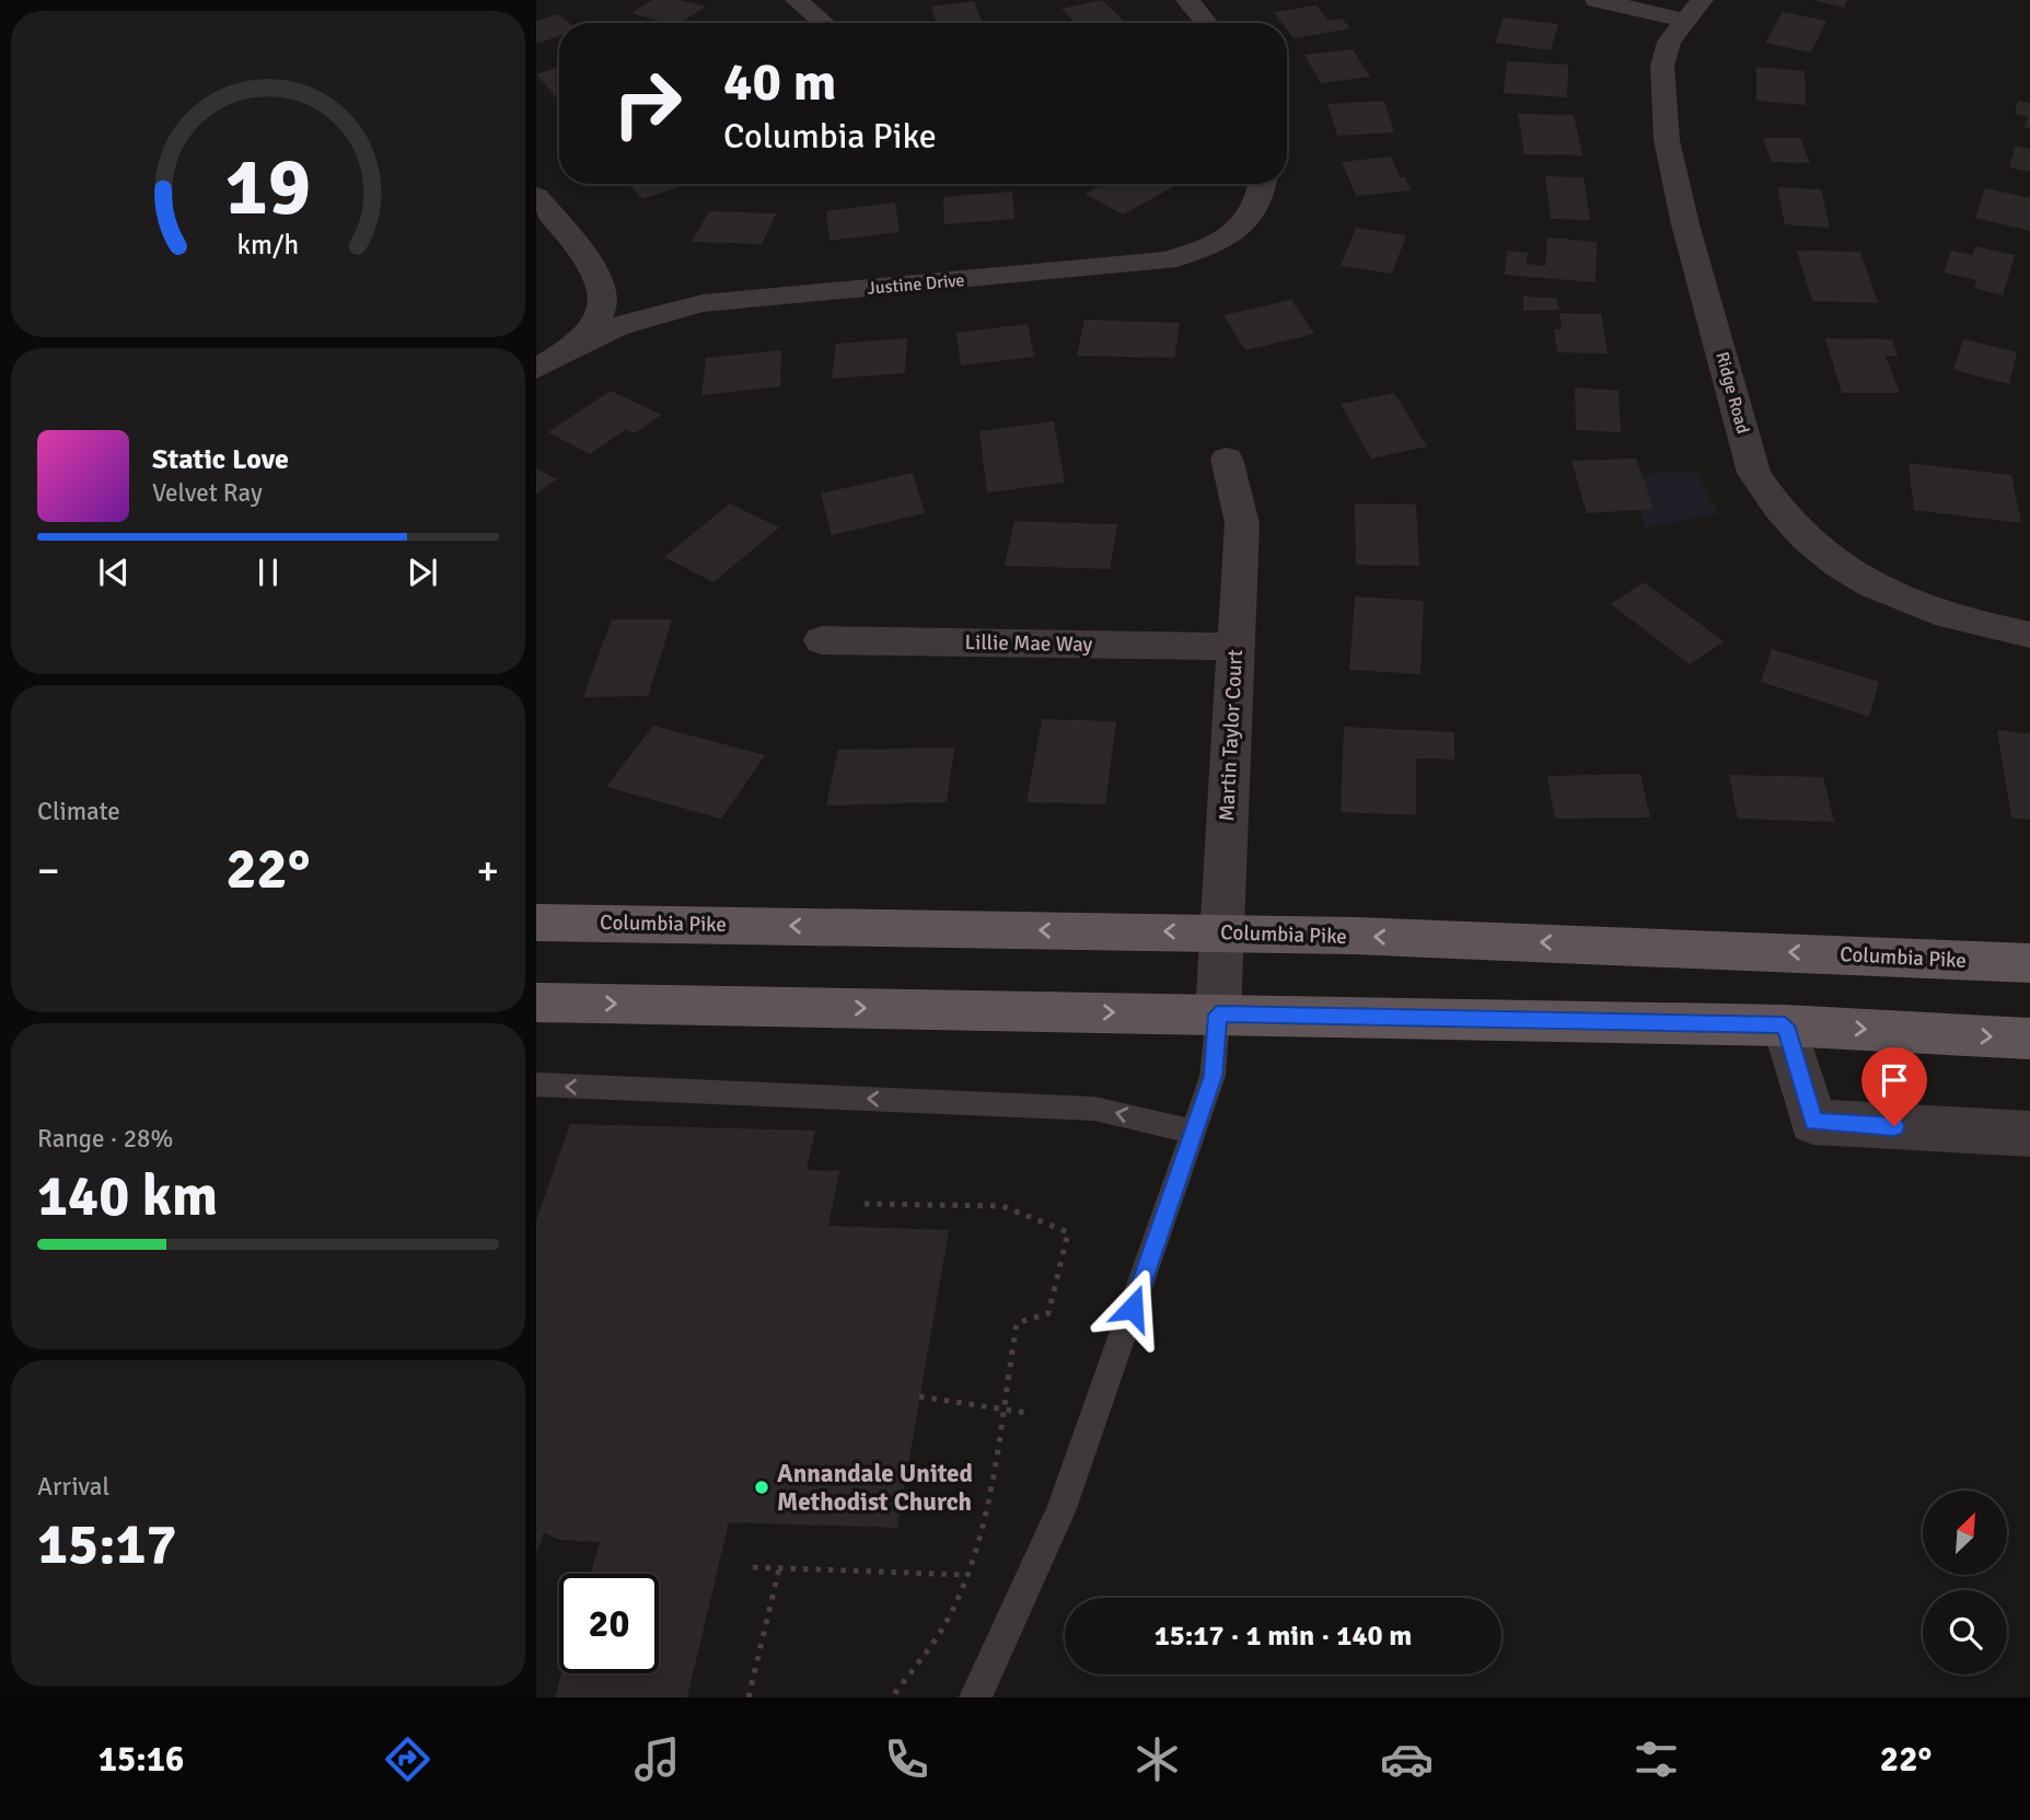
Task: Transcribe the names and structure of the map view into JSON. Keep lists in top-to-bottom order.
{
  "streets": {
    "main road": ["Columbia Pike"],
    "street": [
      "Justine Drive",
      "Ridge Road",
      "Lillie Mae Way",
      "Martin Taylor Court"
    ]
  },
  "crossings": [
    ["Lillie Mae Way", "Martin Taylor Court"],
    ["Martin Taylor Court", "Columbia Pike"]
  ],
  "places": ["Annandale United Methodist Church"],
  "north": "top right",
  "page": {
    "turn": ["40 m", "Columbia Pike"],
    "song": ["Static Love", "Velvet Ray"],
    "tile": [
      "Climate",
      ["Range · 28%", "140 km"],
      ["Arrival", "15:17"]
    ],
    "heat": ["−", "22°", "+"],
    "limit": "20",
    "trip": "15:17 · 1 min · 140 m",
    "tabs": ["15:16", "22°"],
    "gauge": ["19", "km/h"]
  }
}
